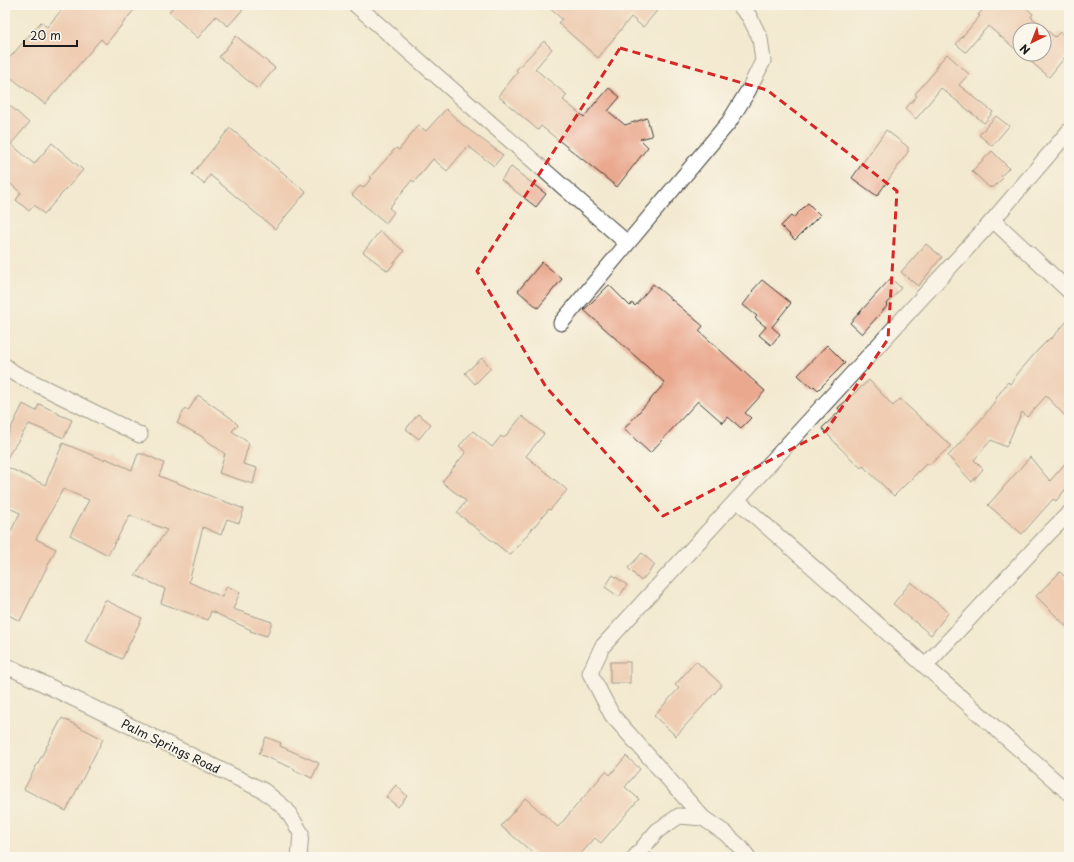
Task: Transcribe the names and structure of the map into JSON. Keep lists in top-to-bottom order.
{
  "streets": {
    "street": ["Palm Springs Road"]
  },
  "scale_bar": "20 m",
  "north": "bottom left"
}
